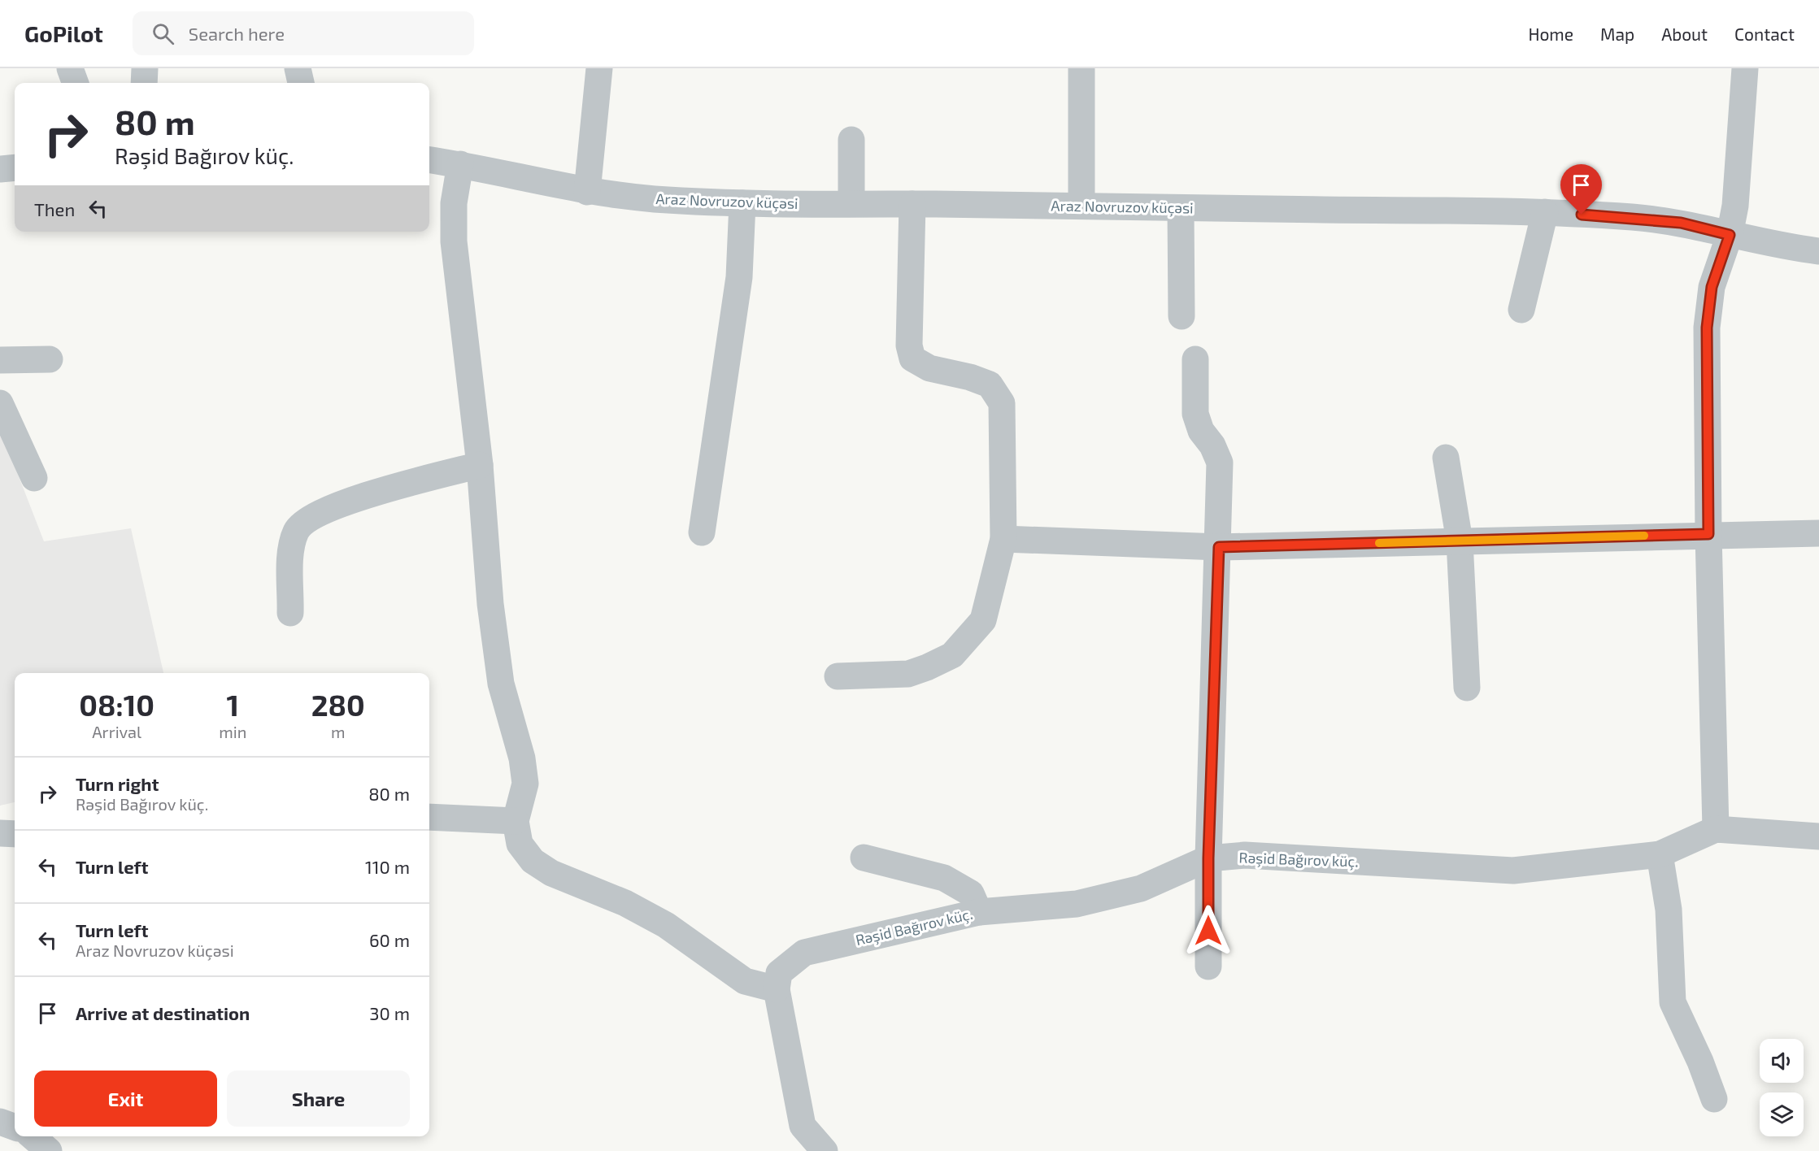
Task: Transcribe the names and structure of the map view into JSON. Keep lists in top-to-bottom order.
{
  "streets": {
    "street": ["Araz Novruzov küçəsi", "Rəşid Bağırov küç."]
  },
  "page": {
    "header": "GoPilot",
    "search": "Search here",
    "nav": [
      "Home",
      "Map",
      "About",
      "Contact"
    ],
    "turn": ["80 m", "Rəşid Bağırov küç."],
    "then": "Then",
    "eta": [
      "08:10",
      "Arrival",
      "1",
      "min",
      "280",
      "m"
    ],
    "list": [
      {
        "name": "Turn right",
        "note": "Rəşid Bağırov küç.",
        "value": "80 m"
      },
      {
        "name": "Turn left",
        "value": "110 m"
      },
      {
        "name": "Turn left",
        "note": "Araz Novruzov küçəsi",
        "value": "60 m"
      },
      {
        "name": "Arrive at destination",
        "value": "30 m"
      }
    ],
    "buttons": ["Exit", "Share"]
  }
}
